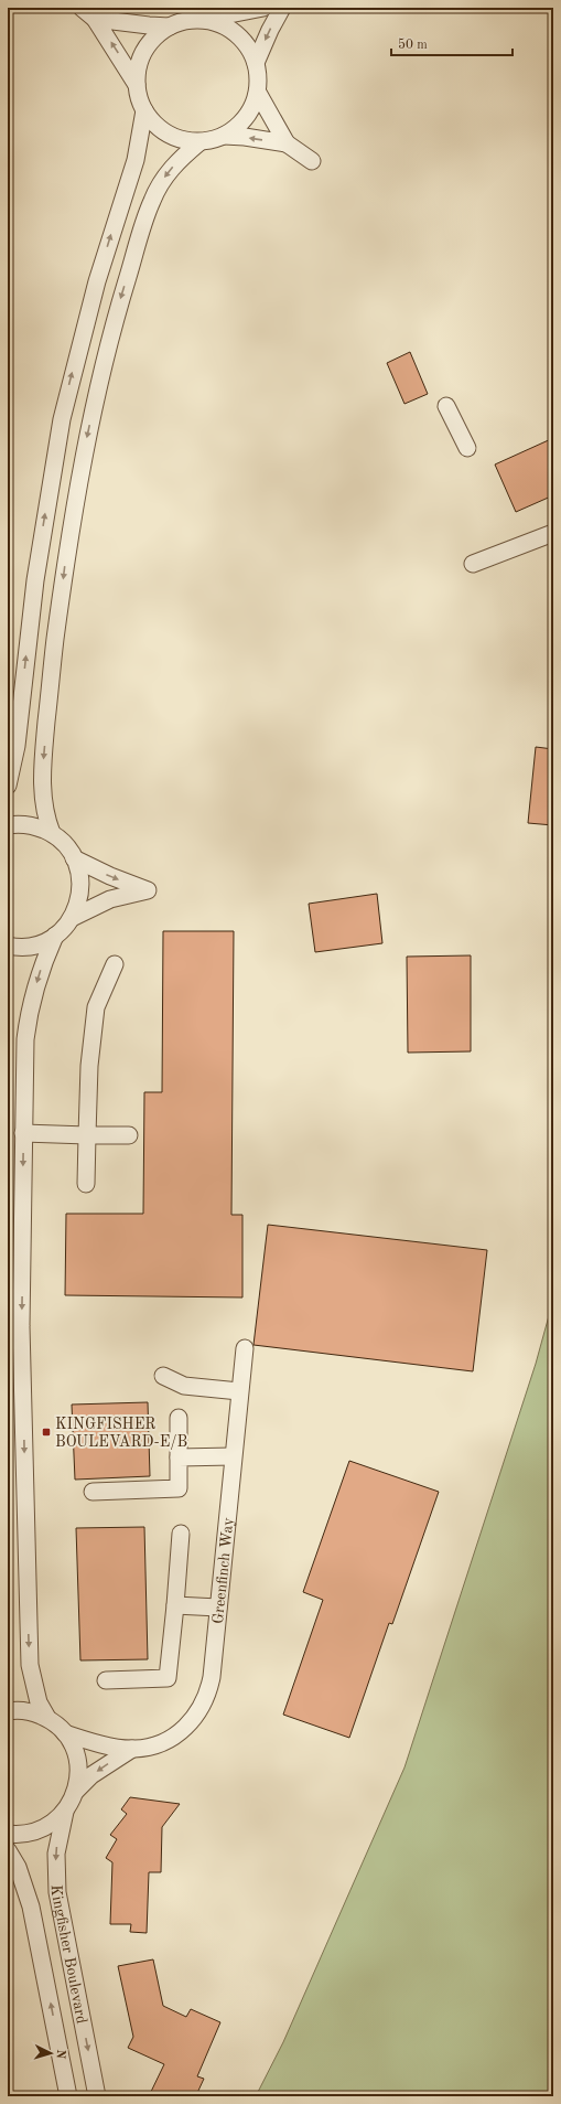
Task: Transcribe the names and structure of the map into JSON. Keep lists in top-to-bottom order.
{
  "streets": {
    "street": ["Greenfinch Way", "Kingfisher Boulevard"]
  },
  "places": {
    "transit": ["KINGFISHER BOULEVARD-E/B"]
  },
  "scale_bar": "50 m",
  "north": "right"
}
